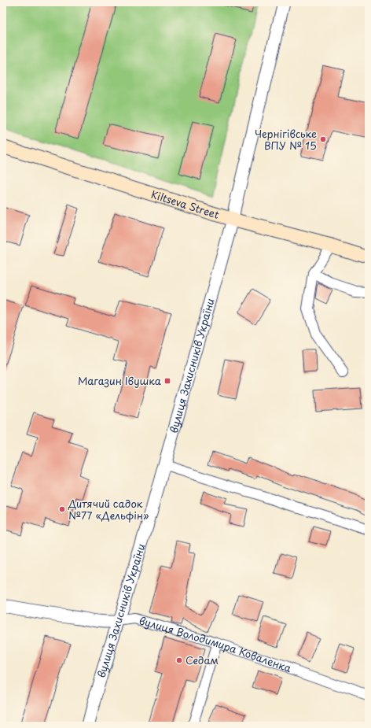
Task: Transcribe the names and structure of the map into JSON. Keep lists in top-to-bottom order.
{
  "streets": {
    "main road": ["Kiltseva Street"],
    "street": ["вулиця Захисників України", "вулиця Володимира Коваленка"]
  },
  "crossings": [
    ["Kiltseva Street", "вулиця Захисників України"],
    ["вулиця Захисників України", "вулиця Володимира Коваленка"]
  ],
  "places": {
    "other": ["Чернігівське ВПУ № 15", "Дитячий садок №77 «Дельфін»", "Седам"],
    "transit": ["Магазин Івушка"]
  }
}
